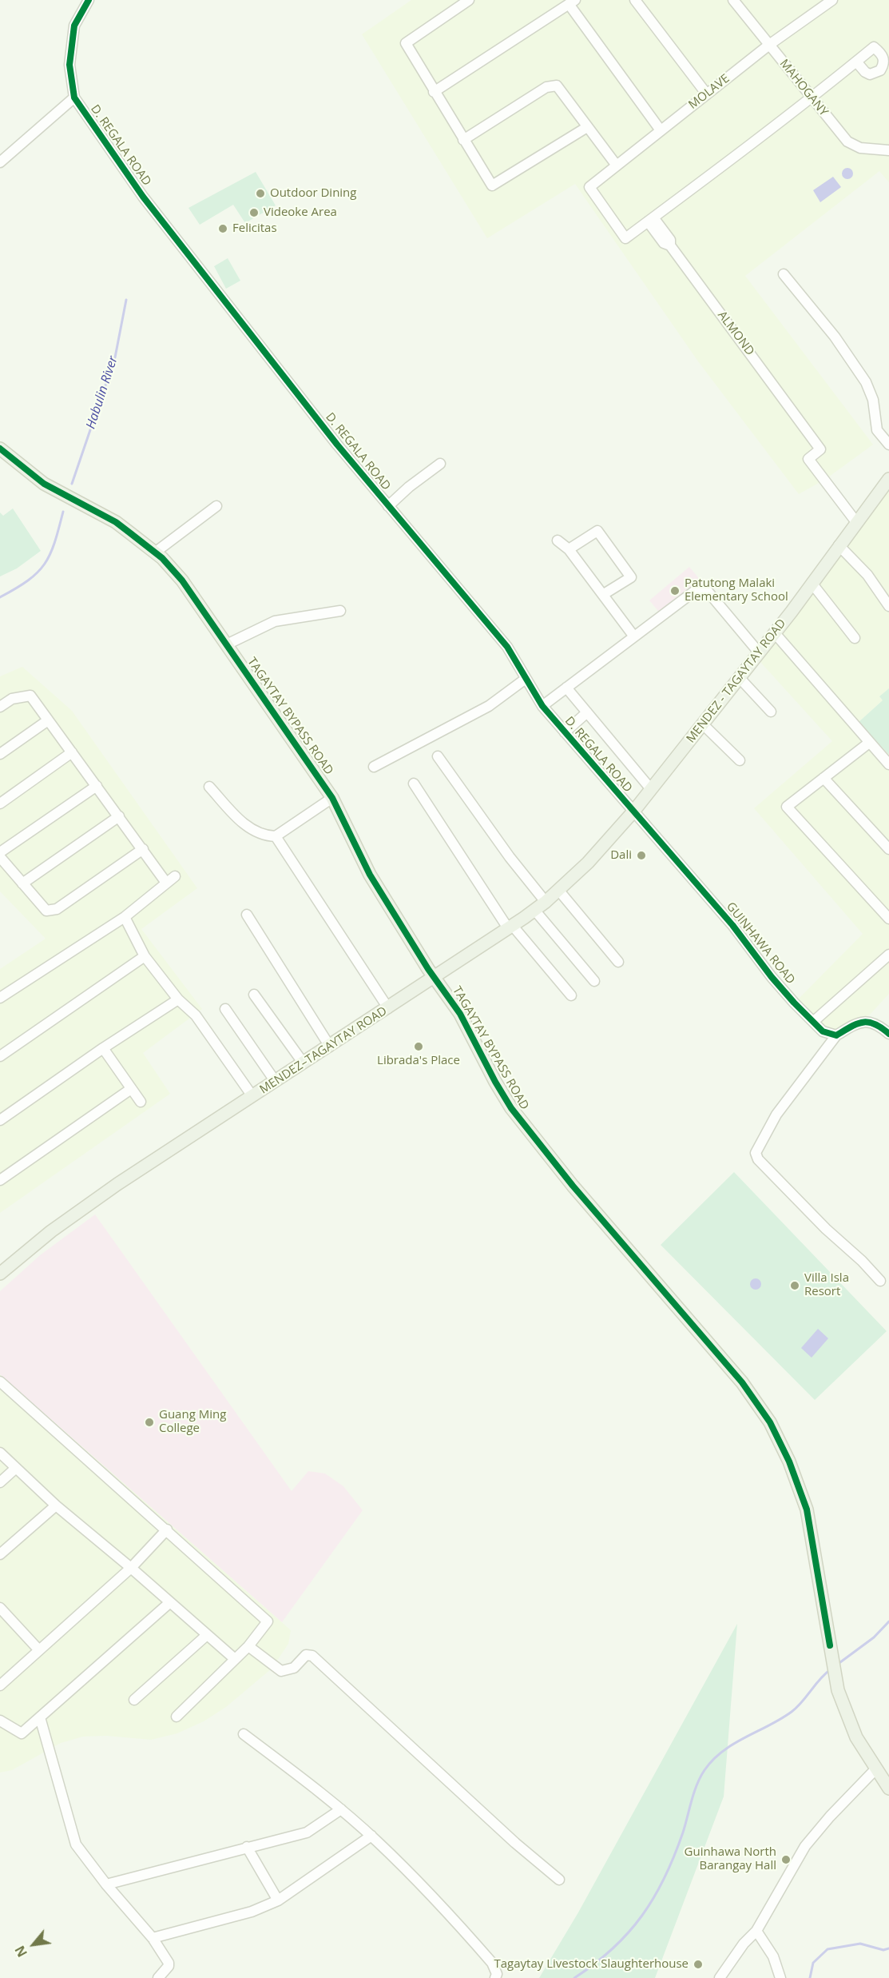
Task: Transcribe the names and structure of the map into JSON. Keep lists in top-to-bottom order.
{
  "streets": {
    "main road": ["MENDEZ - TAGAYTAY ROAD", "TAGAYTAY BYPASS ROAD", "MENDEZ–TAGAYTAY ROAD"],
    "street": [
      "MAHOGANY",
      "MOLAVE",
      "D. REGALA ROAD",
      "ALMOND",
      "GUINHAWA ROAD"
    ]
  },
  "crossings": [
    ["MAHOGANY", "MOLAVE"],
    ["MOLAVE", "ALMOND"],
    ["D. REGALA ROAD", "MENDEZ - TAGAYTAY ROAD"],
    ["D. REGALA ROAD", "GUINHAWA ROAD"],
    ["D. REGALA ROAD", "MENDEZ–TAGAYTAY ROAD"],
    ["ALMOND", "MENDEZ - TAGAYTAY ROAD"],
    ["MENDEZ - TAGAYTAY ROAD", "GUINHAWA ROAD"],
    ["MENDEZ - TAGAYTAY ROAD", "MENDEZ–TAGAYTAY ROAD"],
    ["TAGAYTAY BYPASS ROAD", "MENDEZ–TAGAYTAY ROAD"],
    ["GUINHAWA ROAD", "MENDEZ–TAGAYTAY ROAD"]
  ],
  "water": ["Habulin River"],
  "places": [
    "Outdoor Dining",
    "Videoke Area",
    "Felicitas",
    "Patutong Malaki Elementary School",
    "Dali",
    "Librada's Place",
    "Villa Isla Resort",
    "Guang Ming College",
    "Guinhawa North Barangay Hall",
    "Tagaytay Livestock Slaughterhouse"
  ],
  "north": "bottom left"
}
